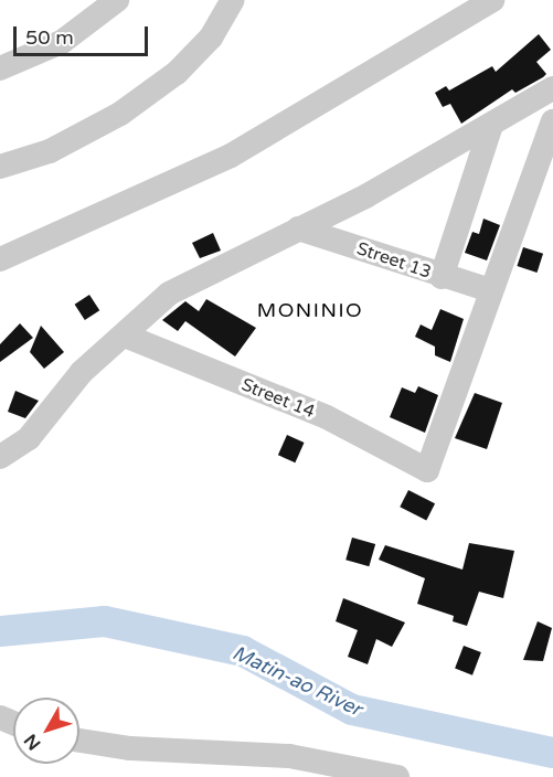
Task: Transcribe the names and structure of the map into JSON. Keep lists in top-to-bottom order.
{
  "streets": {
    "street": ["Street 13", "Street 14"]
  },
  "crossings": [
    ["Street 13", "Street 14"]
  ],
  "districts": ["MONINIO"],
  "water": ["Matin-ao River"],
  "scale_bar": "50 m",
  "north": "bottom left"
}
